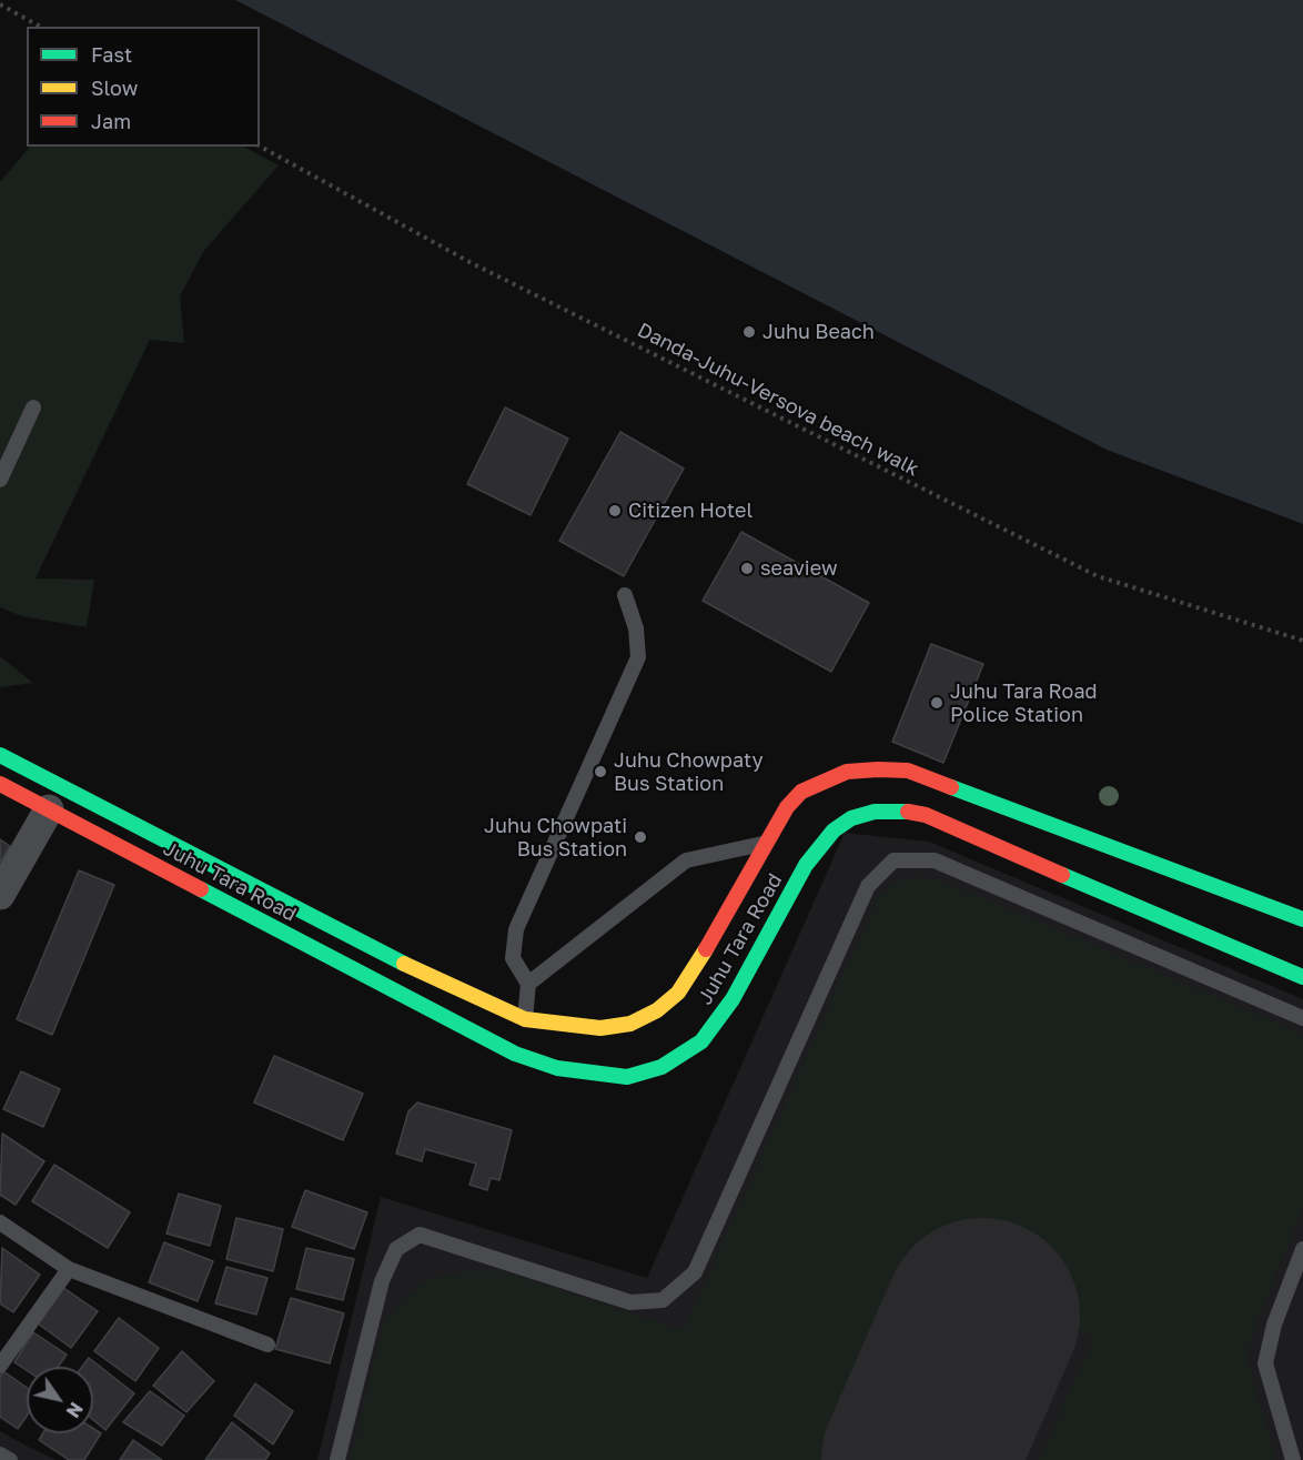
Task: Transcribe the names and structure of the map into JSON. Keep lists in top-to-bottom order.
{
  "streets": {
    "main road": ["Juhu Tara Road"],
    "path": ["Danda-Juhu-Versova beach walk"]
  },
  "places": [
    "Juhu Beach",
    "Citizen Hotel",
    "seaview",
    "Juhu Tara Road Police Station",
    "Juhu Chowpaty Bus Station",
    "Juhu Chowpati Bus Station"
  ],
  "legend": ["Fast", "Slow", "Jam"],
  "north": "bottom right"
}
